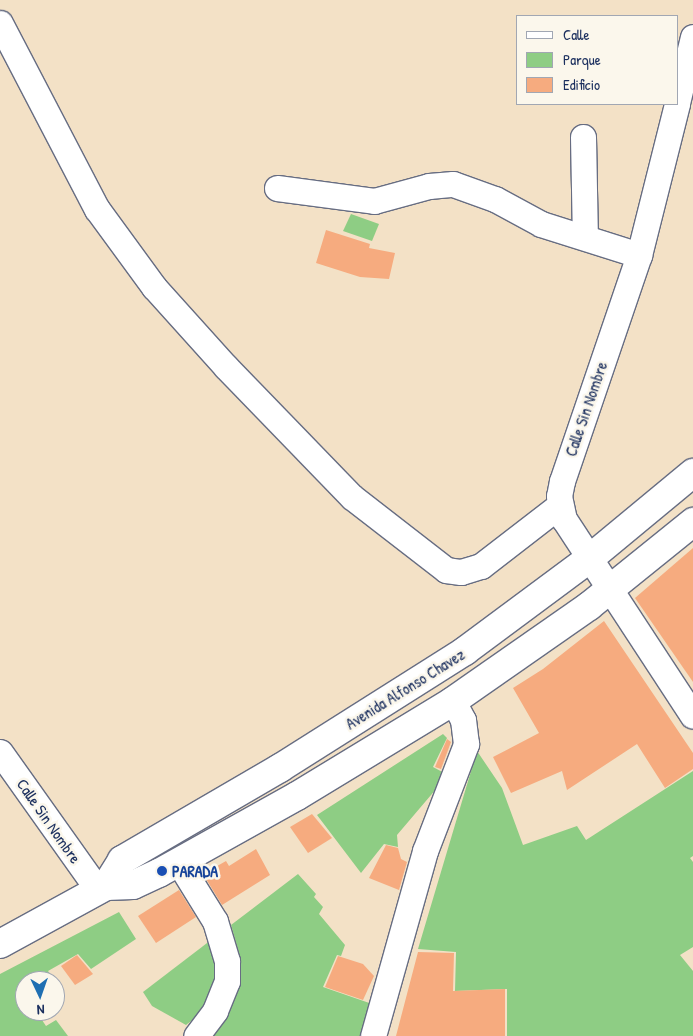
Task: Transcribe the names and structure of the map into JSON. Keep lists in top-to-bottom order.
{
  "streets": {
    "main road": ["Avenida Alfonso Chavez"],
    "street": ["Calle Sin Nombre"]
  },
  "crossings": [
    ["Calle Sin Nombre", "Avenida Alfonso Chavez"]
  ],
  "places": ["PARADA"],
  "legend": ["Calle", "Parque", "Edificio"],
  "north": "bottom"
}
